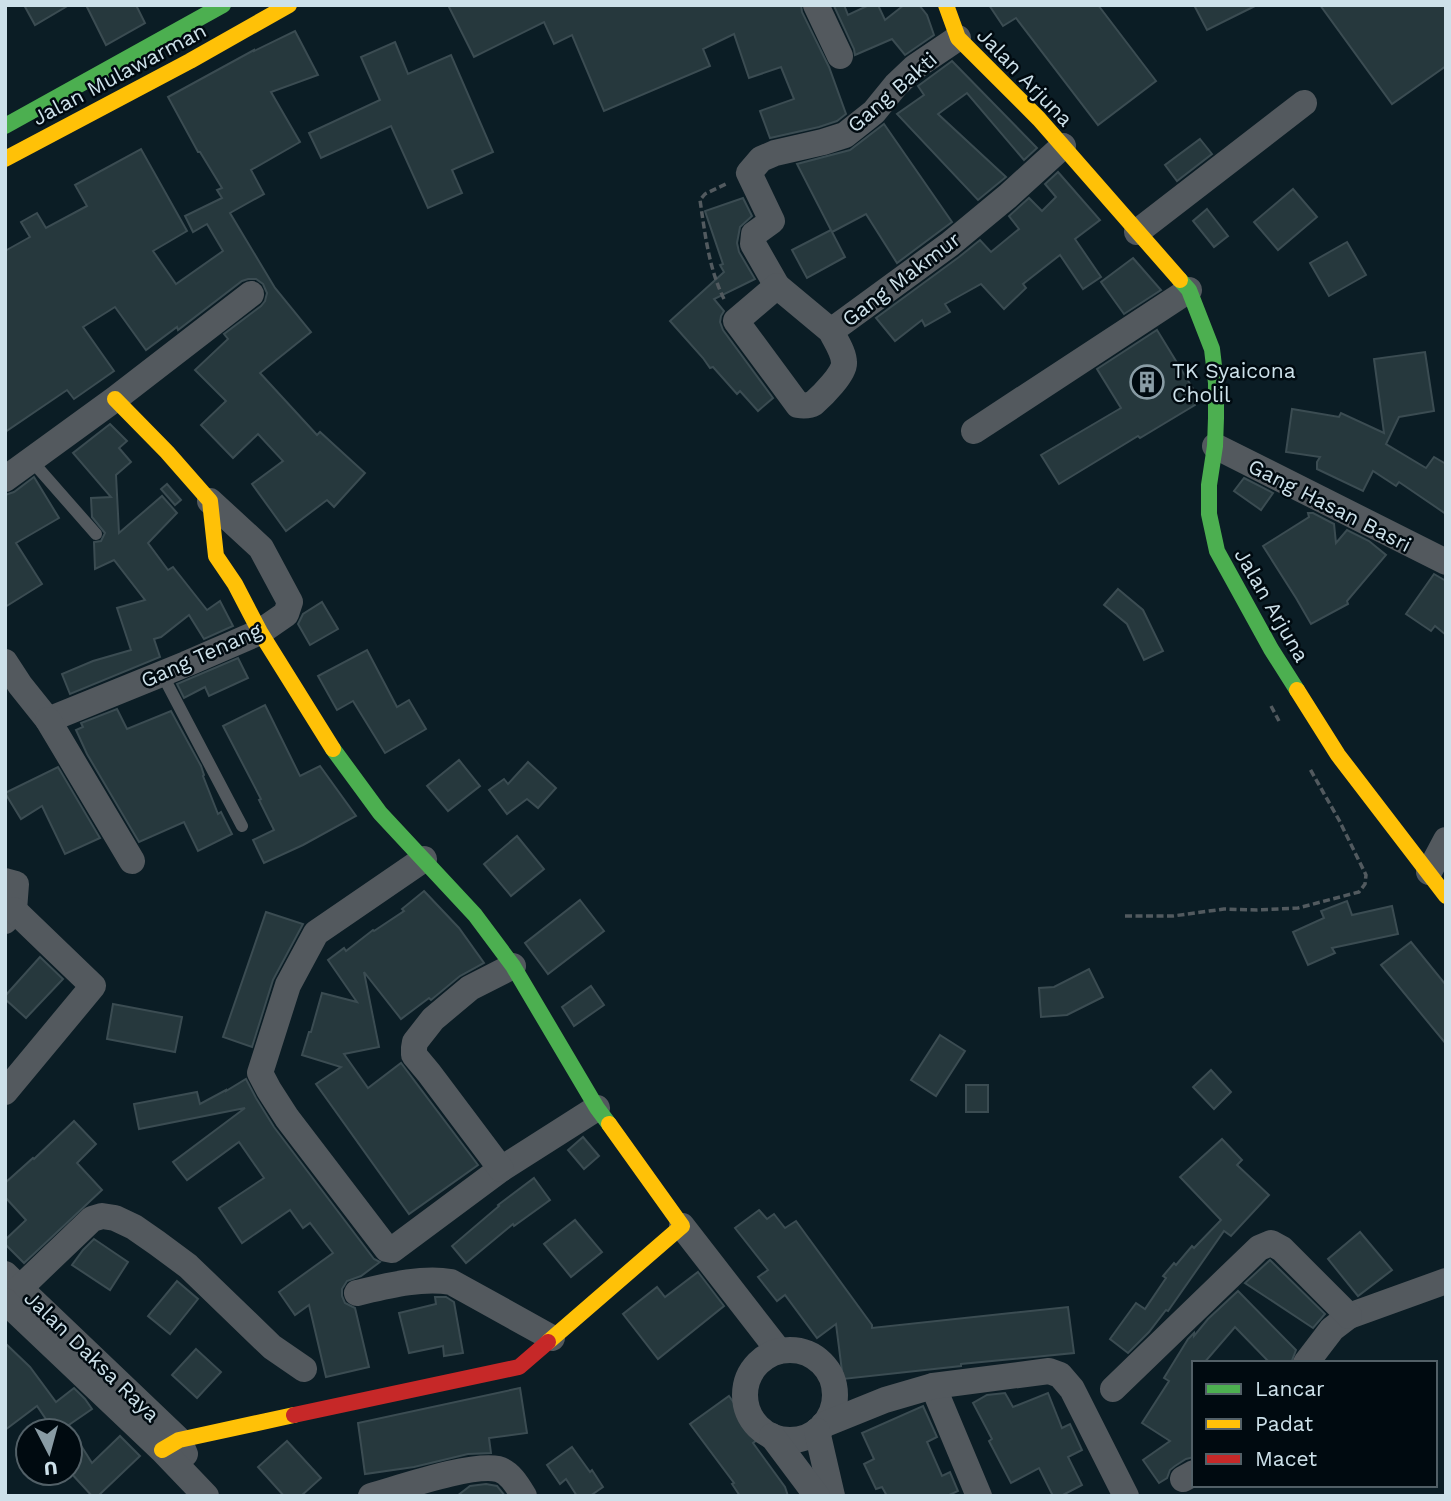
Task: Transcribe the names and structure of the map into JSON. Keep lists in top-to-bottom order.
{
  "streets": {
    "main road": ["Jalan Mulawarman", "Jalan Arjuna"],
    "street": [
      "Gang Bakti",
      "Gang Makmur",
      "Gang Hasan Basri",
      "Gang Tenang",
      "Jalan Daksa Raya"
    ]
  },
  "crossings": [
    ["Jalan Arjuna", "Gang Bakti"],
    ["Jalan Arjuna", "Gang Makmur"],
    ["Jalan Arjuna", "Gang Hasan Basri"]
  ],
  "places": {
    "building": ["TK Syaicona Cholil"]
  },
  "legend": ["Lancar", "Padat", "Macet"],
  "north": "bottom"
}
